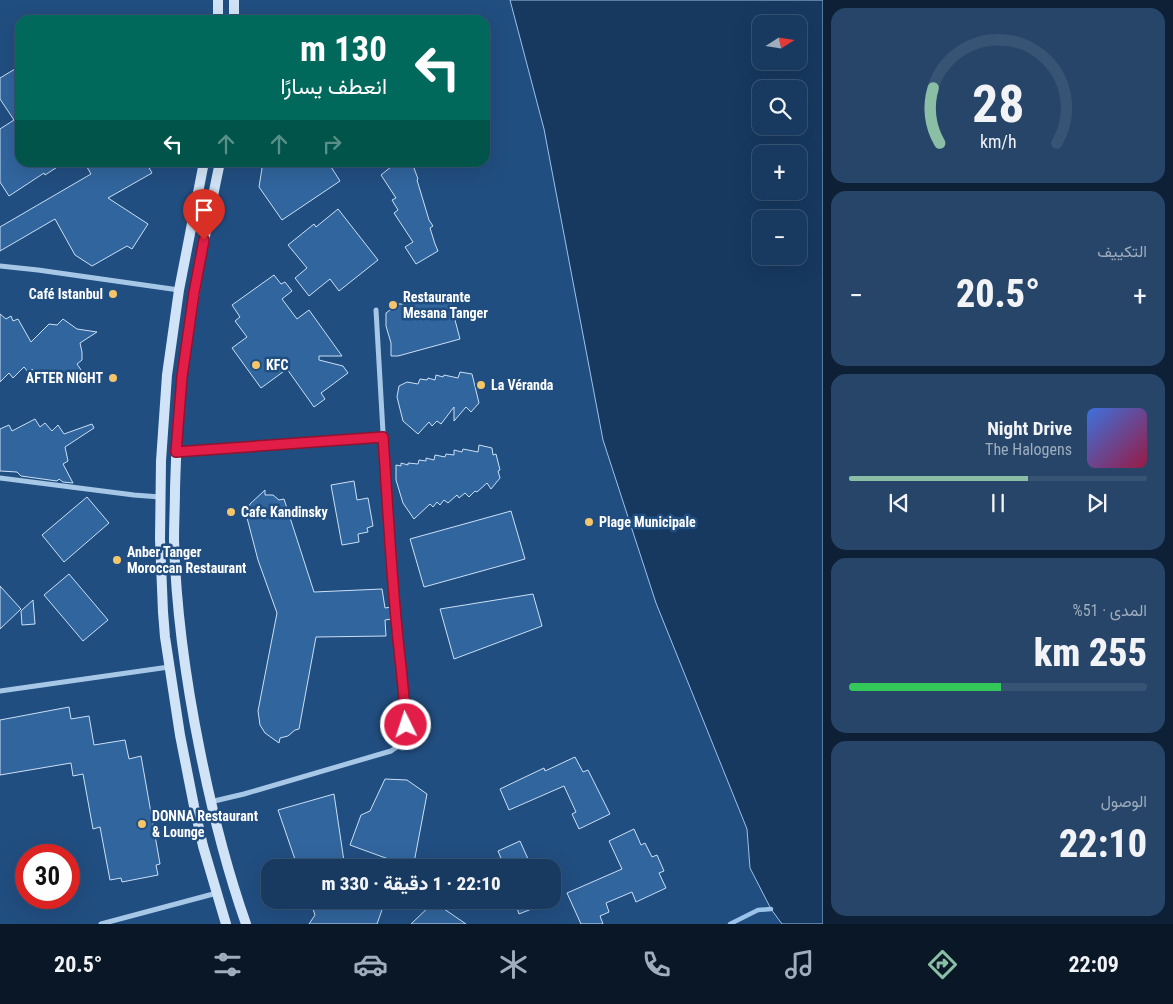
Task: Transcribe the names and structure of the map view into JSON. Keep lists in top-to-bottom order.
{
  "places": [
    "Café Istanbul",
    "Restaurante Mesana Tanger",
    "KFC",
    "AFTER NIGHT",
    "La Véranda",
    "Cafe Kandinsky",
    "Plage Municipale",
    "Anber Tanger Moroccan Restaurant",
    "DONNA Restaurant & Lounge"
  ],
  "north": "right",
  "page": {
    "map_buttons": ["+", "−"],
    "turn": ["130 m", "انعطف يسارًا"],
    "tile": [
      "التكييف",
      ["المدى · 51%", "255 km"],
      ["الوصول", "22:10"]
    ],
    "heat": ["−", "20.5°", "+"],
    "song": ["Night Drive", "The Halogens"],
    "limit": "30",
    "trip": "22:10 · 1 دقيقة · 330 m",
    "tabs": ["22:09", "20.5°"],
    "gauge": ["28", "km/h"]
  }
}
